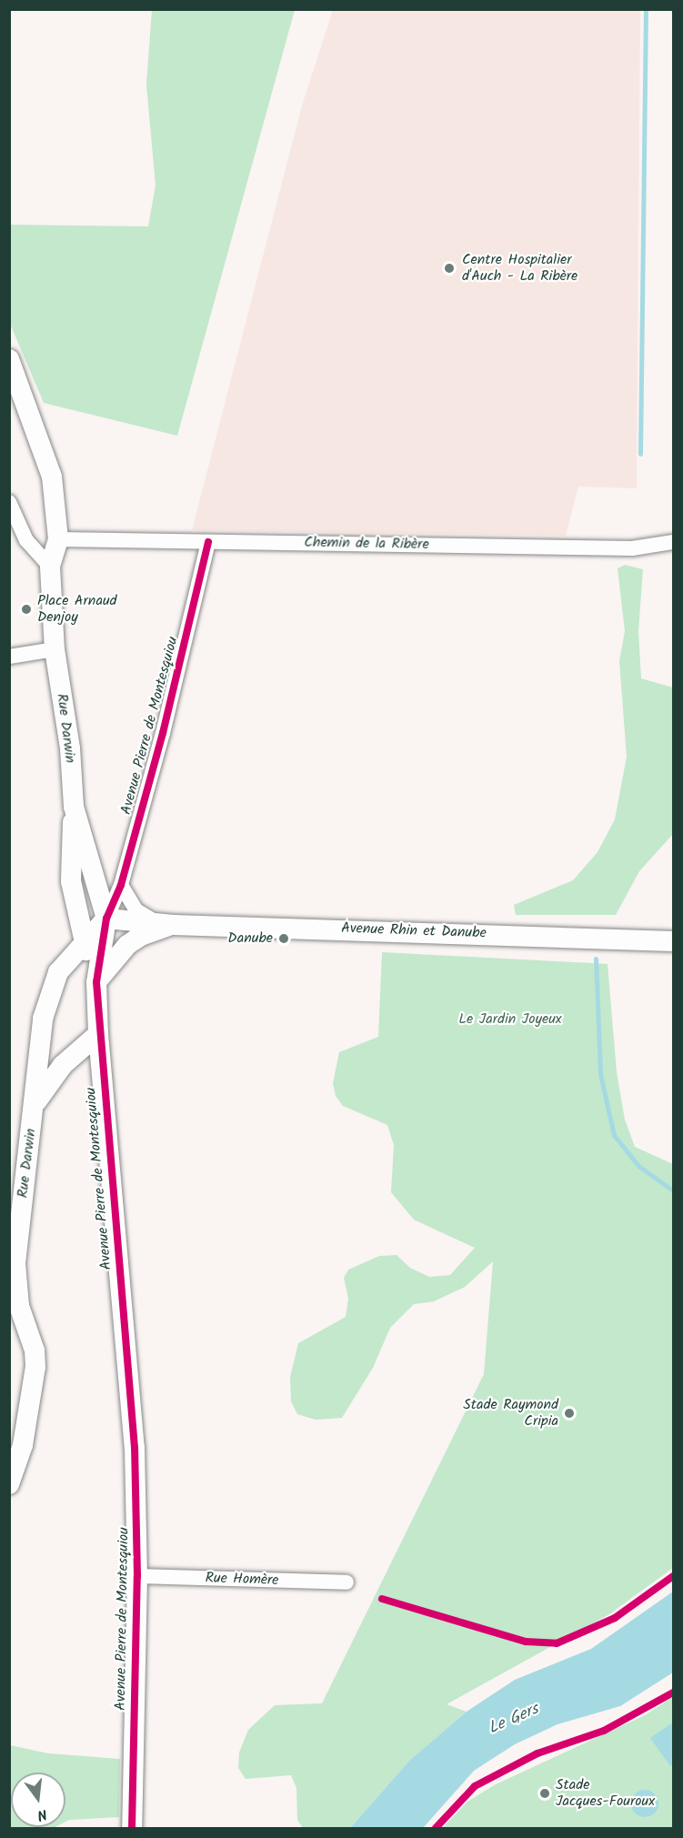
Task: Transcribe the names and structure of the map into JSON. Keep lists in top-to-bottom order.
{
  "streets": {
    "street": [
      "Chemin de la Ribère",
      "Avenue Pierre de Montesquiou",
      "Rue Darwin",
      "Avenue Rhin et Danube",
      "Rue Homère"
    ]
  },
  "crossings": [
    ["Chemin de la Ribère", "Avenue Pierre de Montesquiou"],
    ["Avenue Pierre de Montesquiou", "Rue Darwin"],
    ["Avenue Pierre de Montesquiou", "Avenue Rhin et Danube"],
    ["Avenue Pierre de Montesquiou", "Rue Homère"],
    ["Rue Darwin", "Avenue Rhin et Danube"]
  ],
  "water": ["Le Gers"],
  "parks": ["Le Jardin Joyeux"],
  "places": [
    "Centre Hospitalier d'Auch - La Ribère",
    "Place Arnaud Denjoy",
    "Danube",
    "Stade Raymond Cripia",
    "Stade Jacques-Fouroux"
  ],
  "north": "bottom"
}
